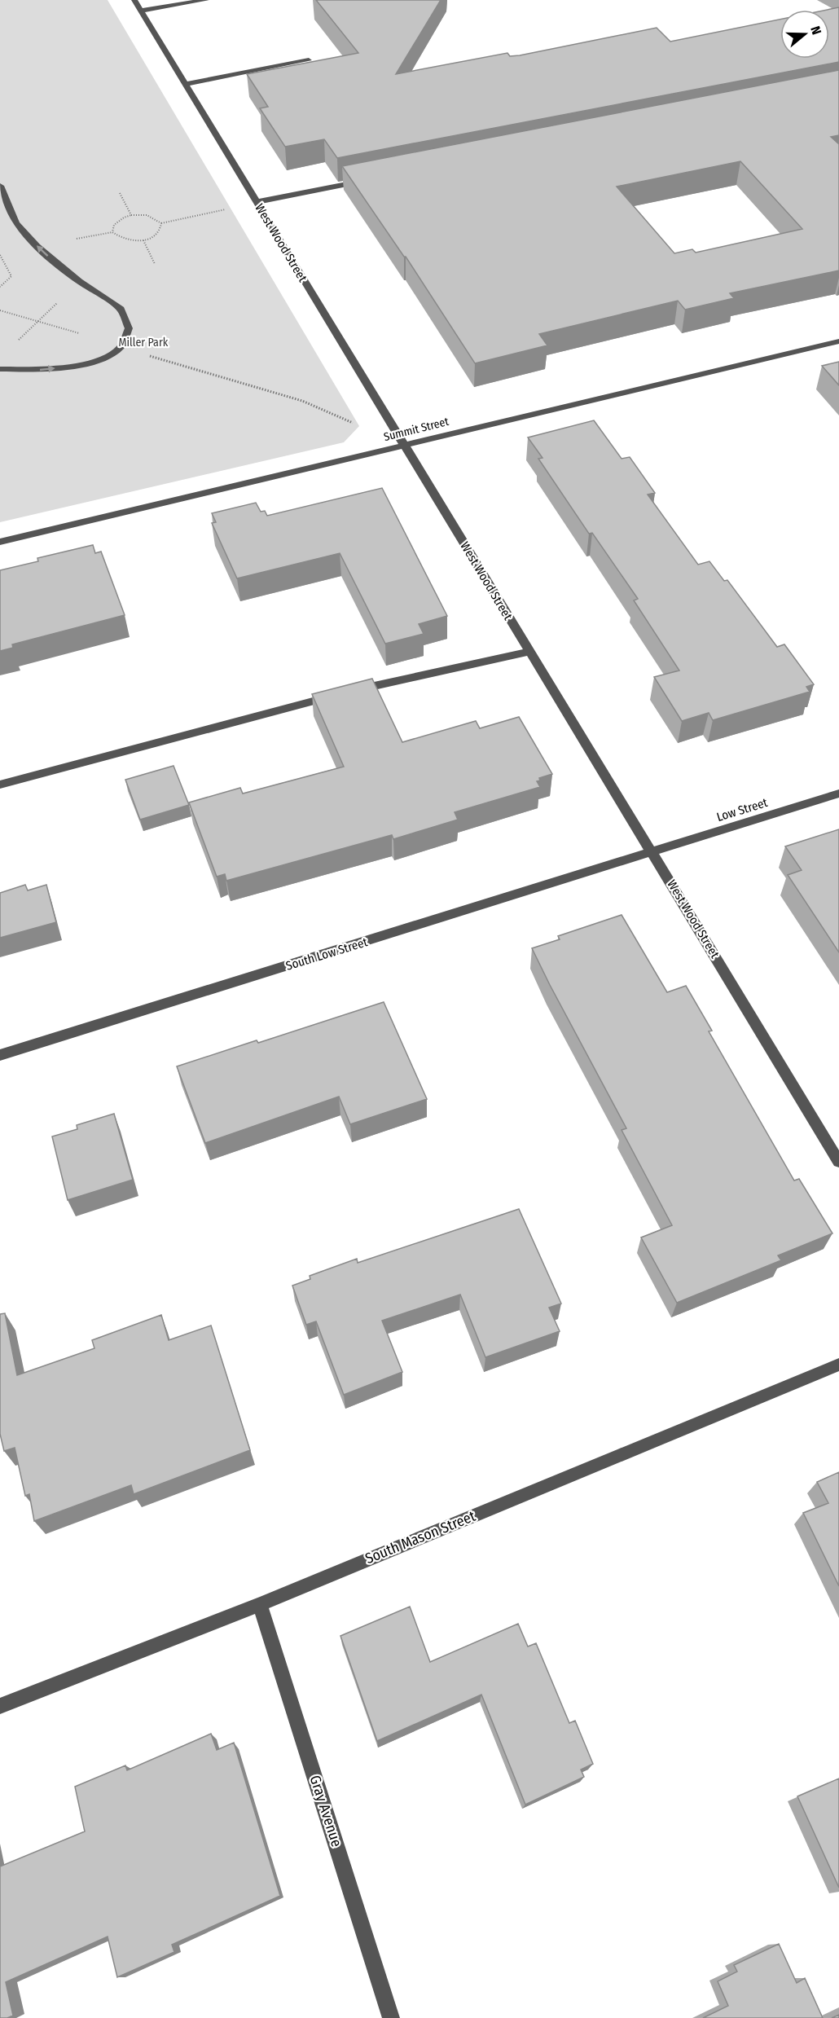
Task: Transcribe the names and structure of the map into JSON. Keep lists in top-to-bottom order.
{
  "streets": {
    "street": [
      "West Wood Street",
      "Summit Street",
      "Low Street",
      "South Low Street",
      "South Mason Street",
      "Gray Avenue"
    ]
  },
  "crossings": [
    ["West Wood Street", "Summit Street"],
    ["West Wood Street", "Low Street"],
    ["West Wood Street", "South Low Street"],
    ["Low Street", "South Low Street"],
    ["South Mason Street", "Gray Avenue"]
  ],
  "parks": ["Miller Park"],
  "north": "right"
}
